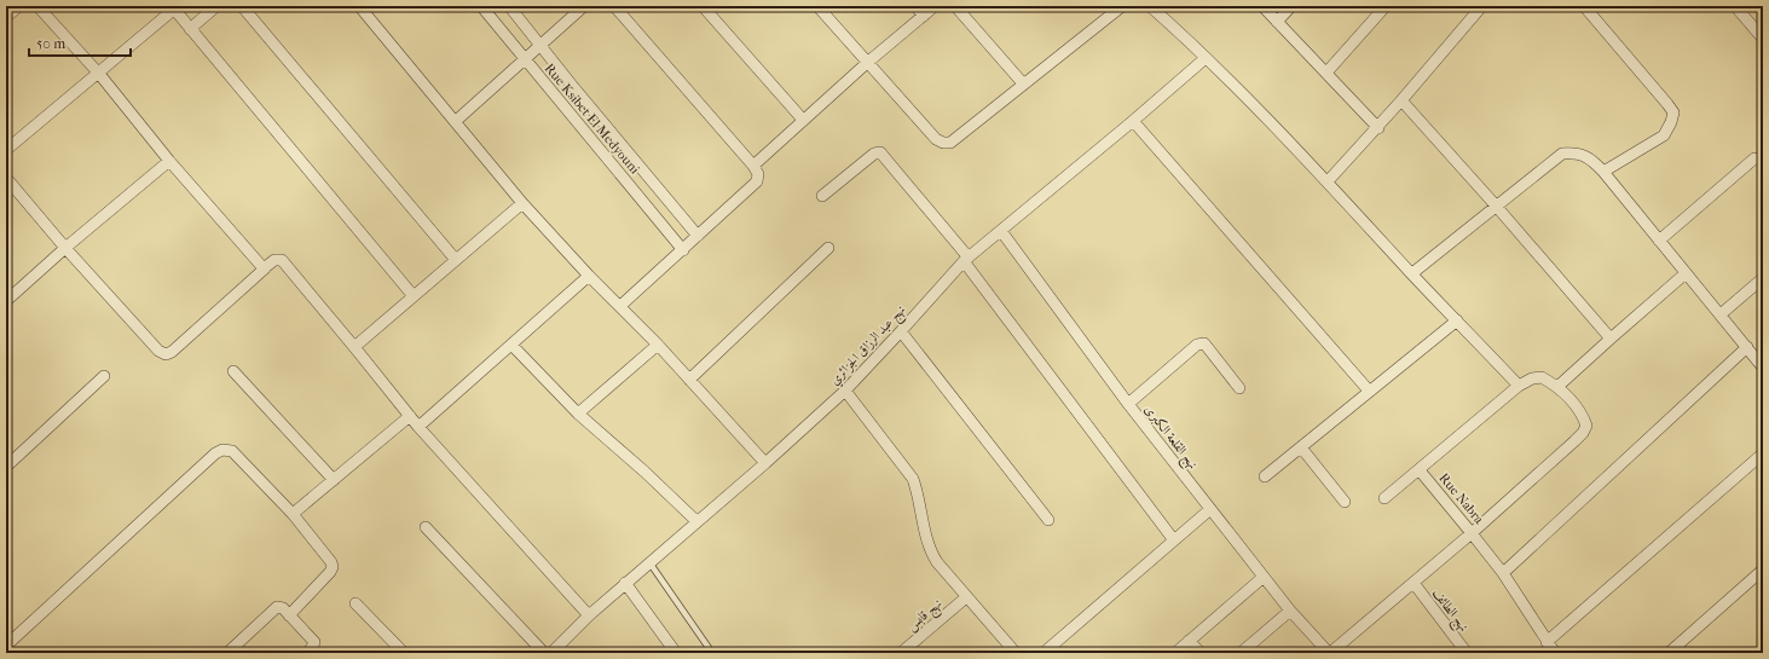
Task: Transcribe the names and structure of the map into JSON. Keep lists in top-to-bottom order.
{
  "streets": {
    "street": [
      "Rue Ksibet El Medyouni",
      "نهج عبد الرزاق الجزائري",
      "نهج القلعة الكبرى",
      "Rue Nabra",
      "نهج الطائف",
      "نهج قابس"
    ]
  },
  "crossings": [
    ["نهج عبد الرزاق الجزائري", "نهج القلعة الكبرى"]
  ],
  "scale_bar": "50 m"
}
